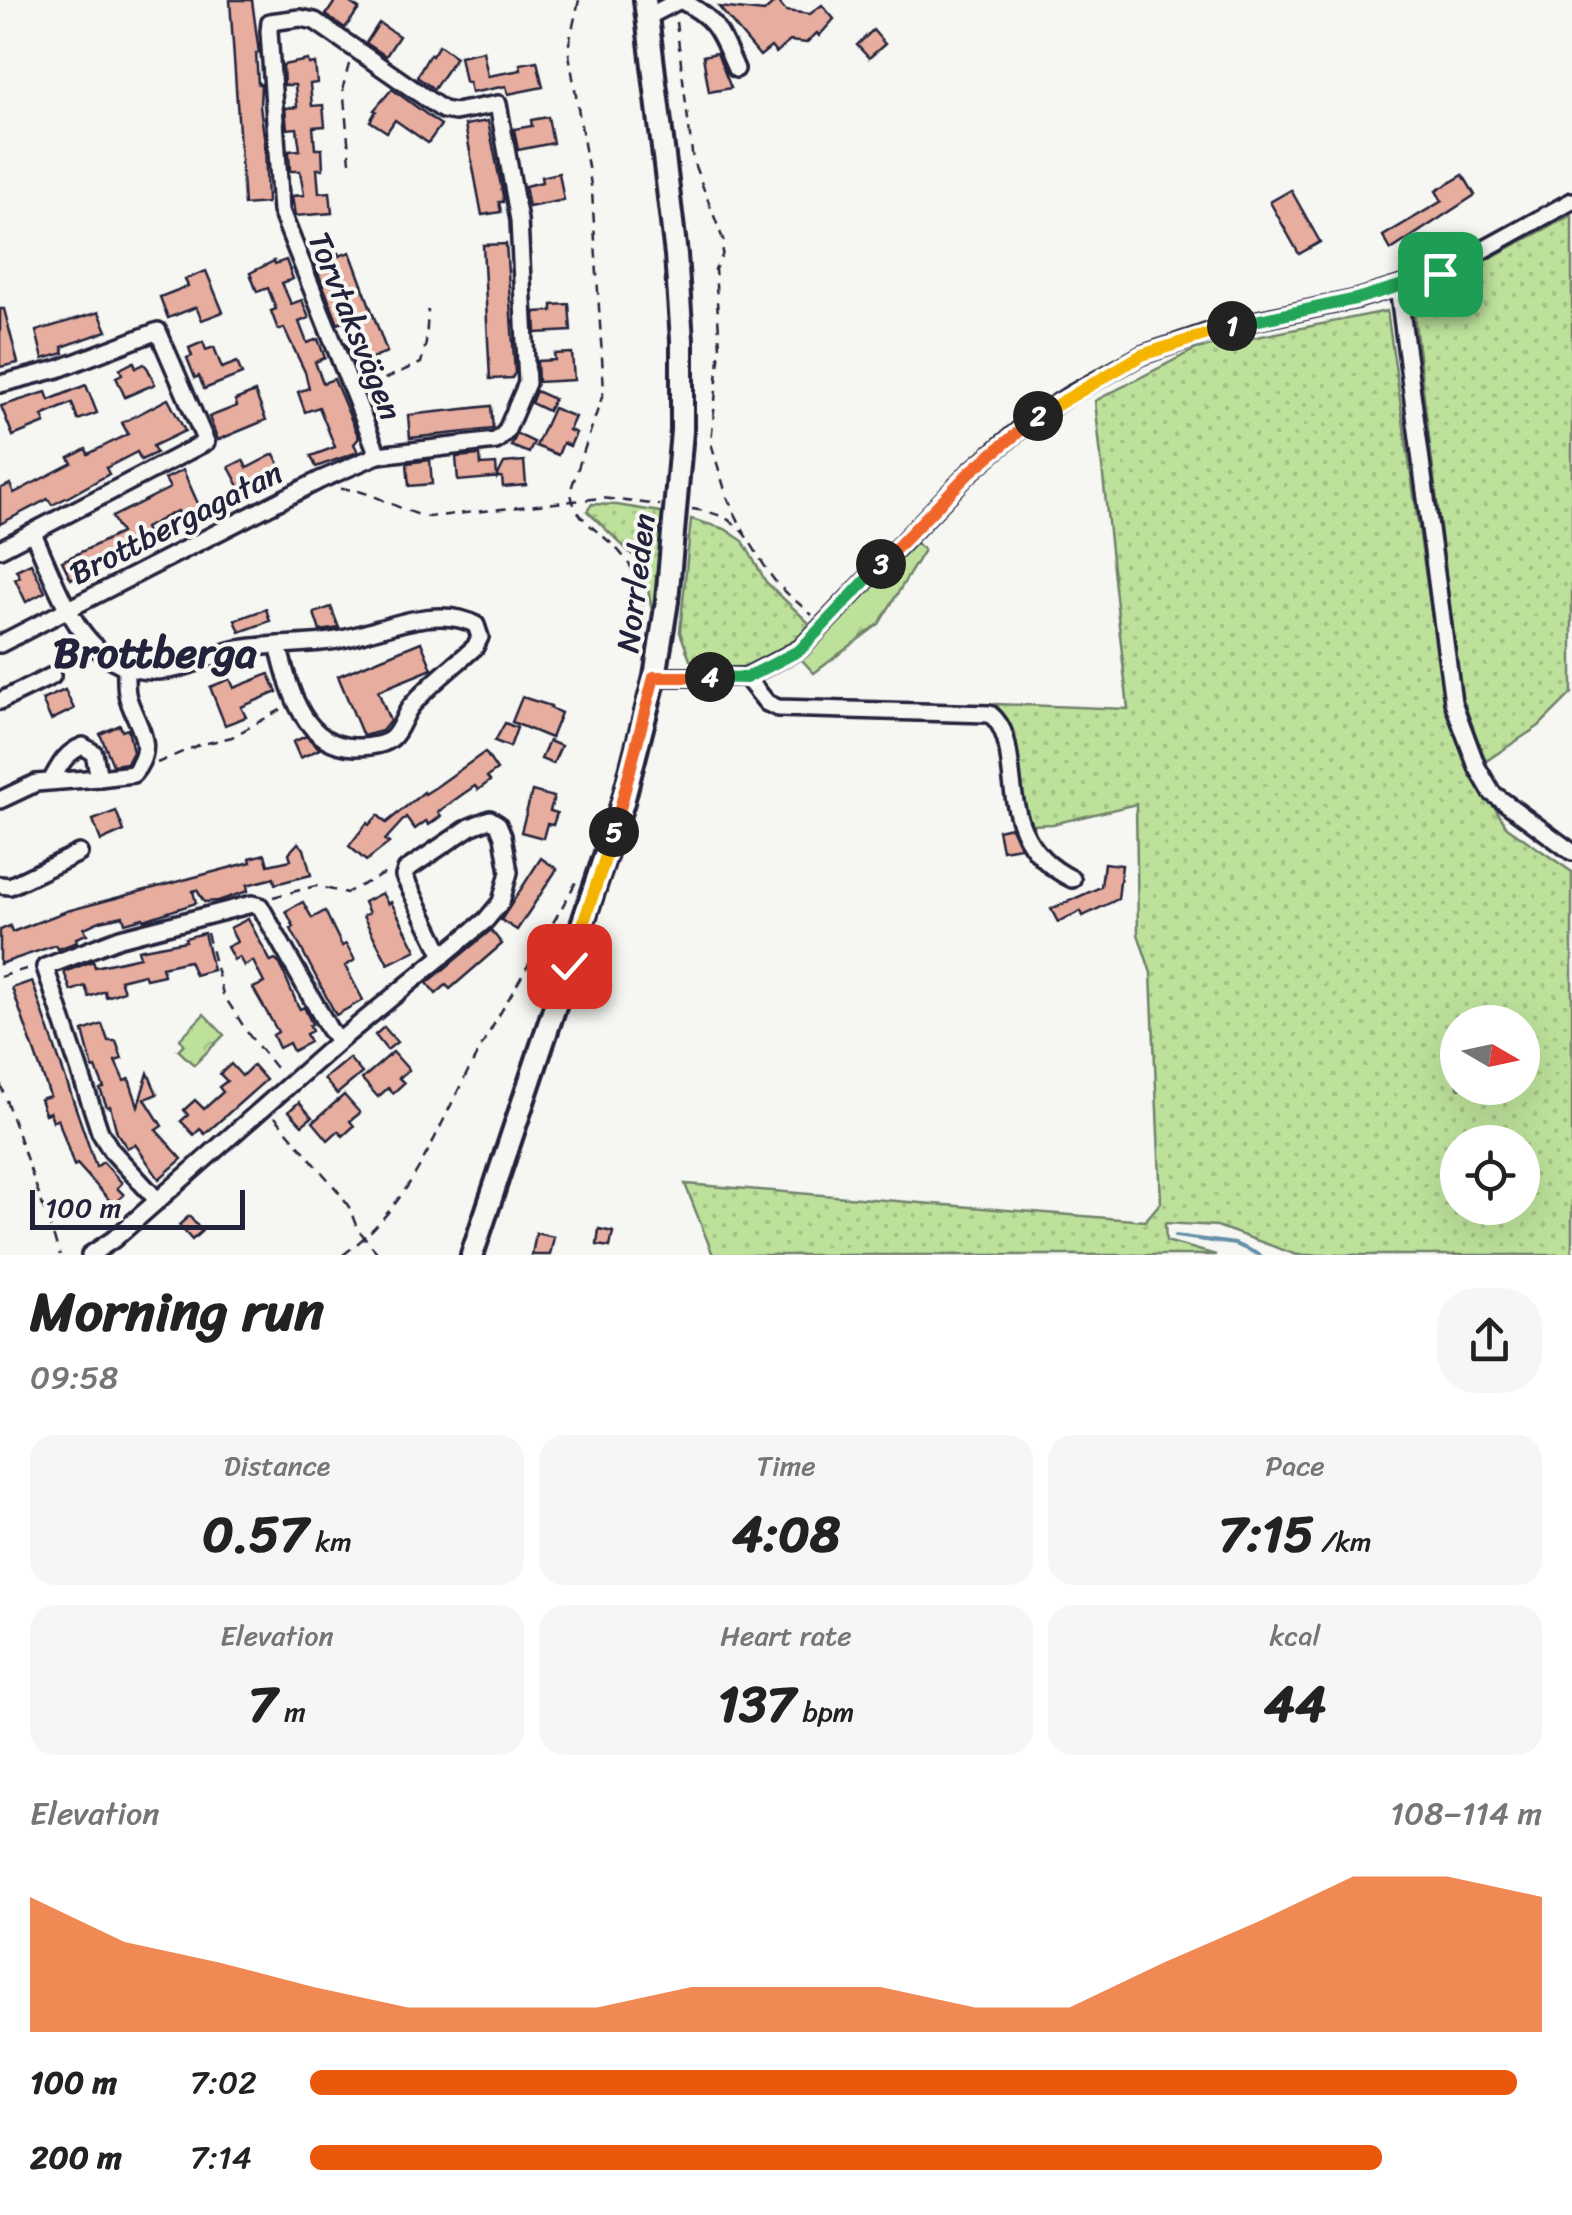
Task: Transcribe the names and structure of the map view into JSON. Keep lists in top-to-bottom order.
{
  "streets": {
    "main road": ["Norrleden"],
    "street": ["Torvtaksvägen", "Brottbergagatan"]
  },
  "crossings": [
    ["Torvtaksvägen", "Brottbergagatan"]
  ],
  "districts": ["Brottberga"],
  "scale_bar": "100 m",
  "north": "right",
  "page": {
    "pins": [
      "1",
      "2",
      "3",
      "4",
      "5"
    ],
    "scale": "100 m",
    "heading": ["Morning run", "09:58"],
    "stats": [
      ["Distance", "0.57 km"],
      ["Time", "4:08"],
      ["Pace", "7:15 /km"],
      ["Elevation", "7 m"],
      ["Heart rate", "137 bpm"],
      ["kcal", "44"]
    ],
    "chart": ["Elevation", "108–114 m"],
    "list": [
      {
        "name": "100 m",
        "note": "7:02"
      },
      {
        "name": "200 m",
        "note": "7:14"
      }
    ]
  }
}
